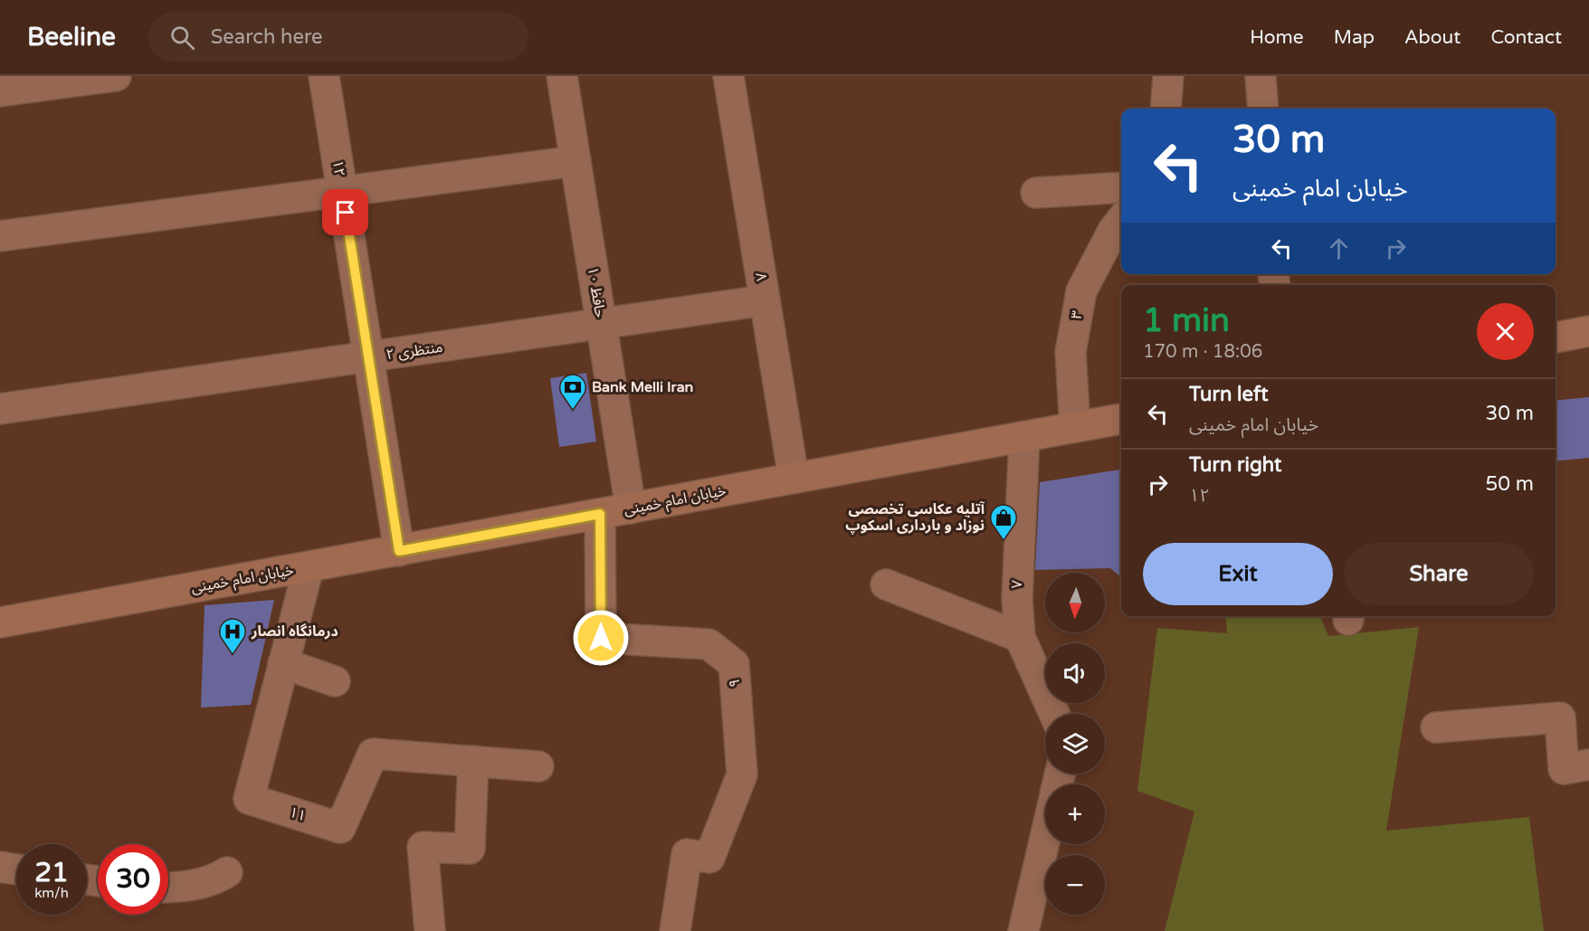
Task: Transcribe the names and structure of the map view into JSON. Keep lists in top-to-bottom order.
{
  "streets": {
    "main road": ["خیابان امام خمینی"],
    "street": [
      "۱۲",
      "۸",
      "حافظ ۱۰",
      "۳",
      "منتظری ۲",
      "۷",
      "۹",
      "۱۱"
    ]
  },
  "crossings": [
    ["۱۲", "منتظری ۲"],
    ["۱۲", "خیابان امام خمینی"],
    ["۸", "منتظری ۲"],
    ["۸", "خیابان امام خمینی"],
    ["حافظ ۱۰", "منتظری ۲"],
    ["حافظ ۱۰", "خیابان امام خمینی"],
    ["۳", "خیابان امام خمینی"],
    ["خیابان امام خمینی", "۷"],
    ["خیابان امام خمینی", "۹"],
    ["خیابان امام خمینی", "۱۱"]
  ],
  "places": {
    "bank": ["Bank Melli Iran"],
    "shop": ["آتلیه عکاسی تخصصی نوزاد و بارداری اسکوپ"],
    "hospital": ["درمانگاه انصار"]
  },
  "north": "bottom",
  "page": {
    "header": "Beeline",
    "search": "Search here",
    "nav": [
      "Home",
      "Map",
      "About",
      "Contact"
    ],
    "turn": ["30 m", "خیابان امام خمینی"],
    "heading": ["1 min", "170 m · 18:06"],
    "list": [
      {
        "name": "Turn left",
        "note": "خیابان امام خمینی",
        "value": "30 m"
      },
      {
        "name": "Turn right",
        "note": "۱۲",
        "value": "50 m"
      }
    ],
    "buttons": ["Exit", "Share"],
    "map_buttons": ["+", "−"],
    "speed": "21 km/h",
    "limit": "30"
  }
}
